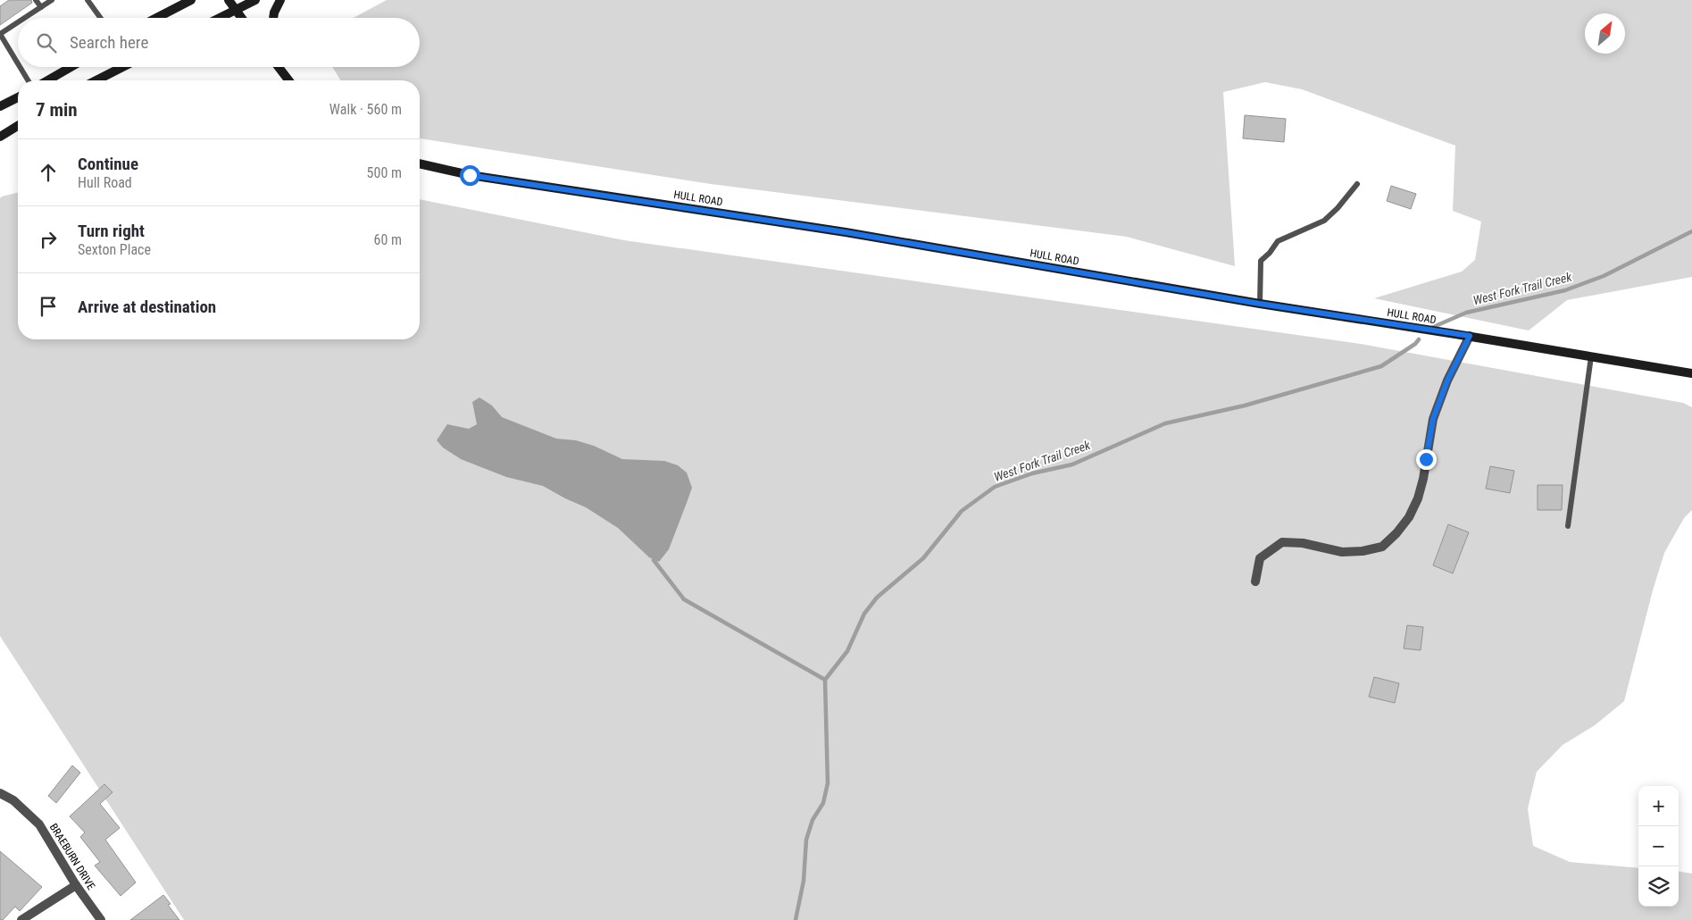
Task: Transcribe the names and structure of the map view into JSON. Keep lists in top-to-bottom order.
{
  "streets": {
    "main road": ["HULL ROAD"],
    "street": ["BRAEBURN DRIVE"]
  },
  "water": ["West Fork Trail Creek"],
  "north": "top right",
  "page": {
    "search": "Search here",
    "heading": ["7 min", "Walk · 560 m"],
    "list": [
      ["Continue", "Hull Road", "500 m"],
      ["Turn right", "Sexton Place", "60 m"],
      "Arrive at destination"
    ],
    "map_buttons": ["+", "−"]
  }
}
